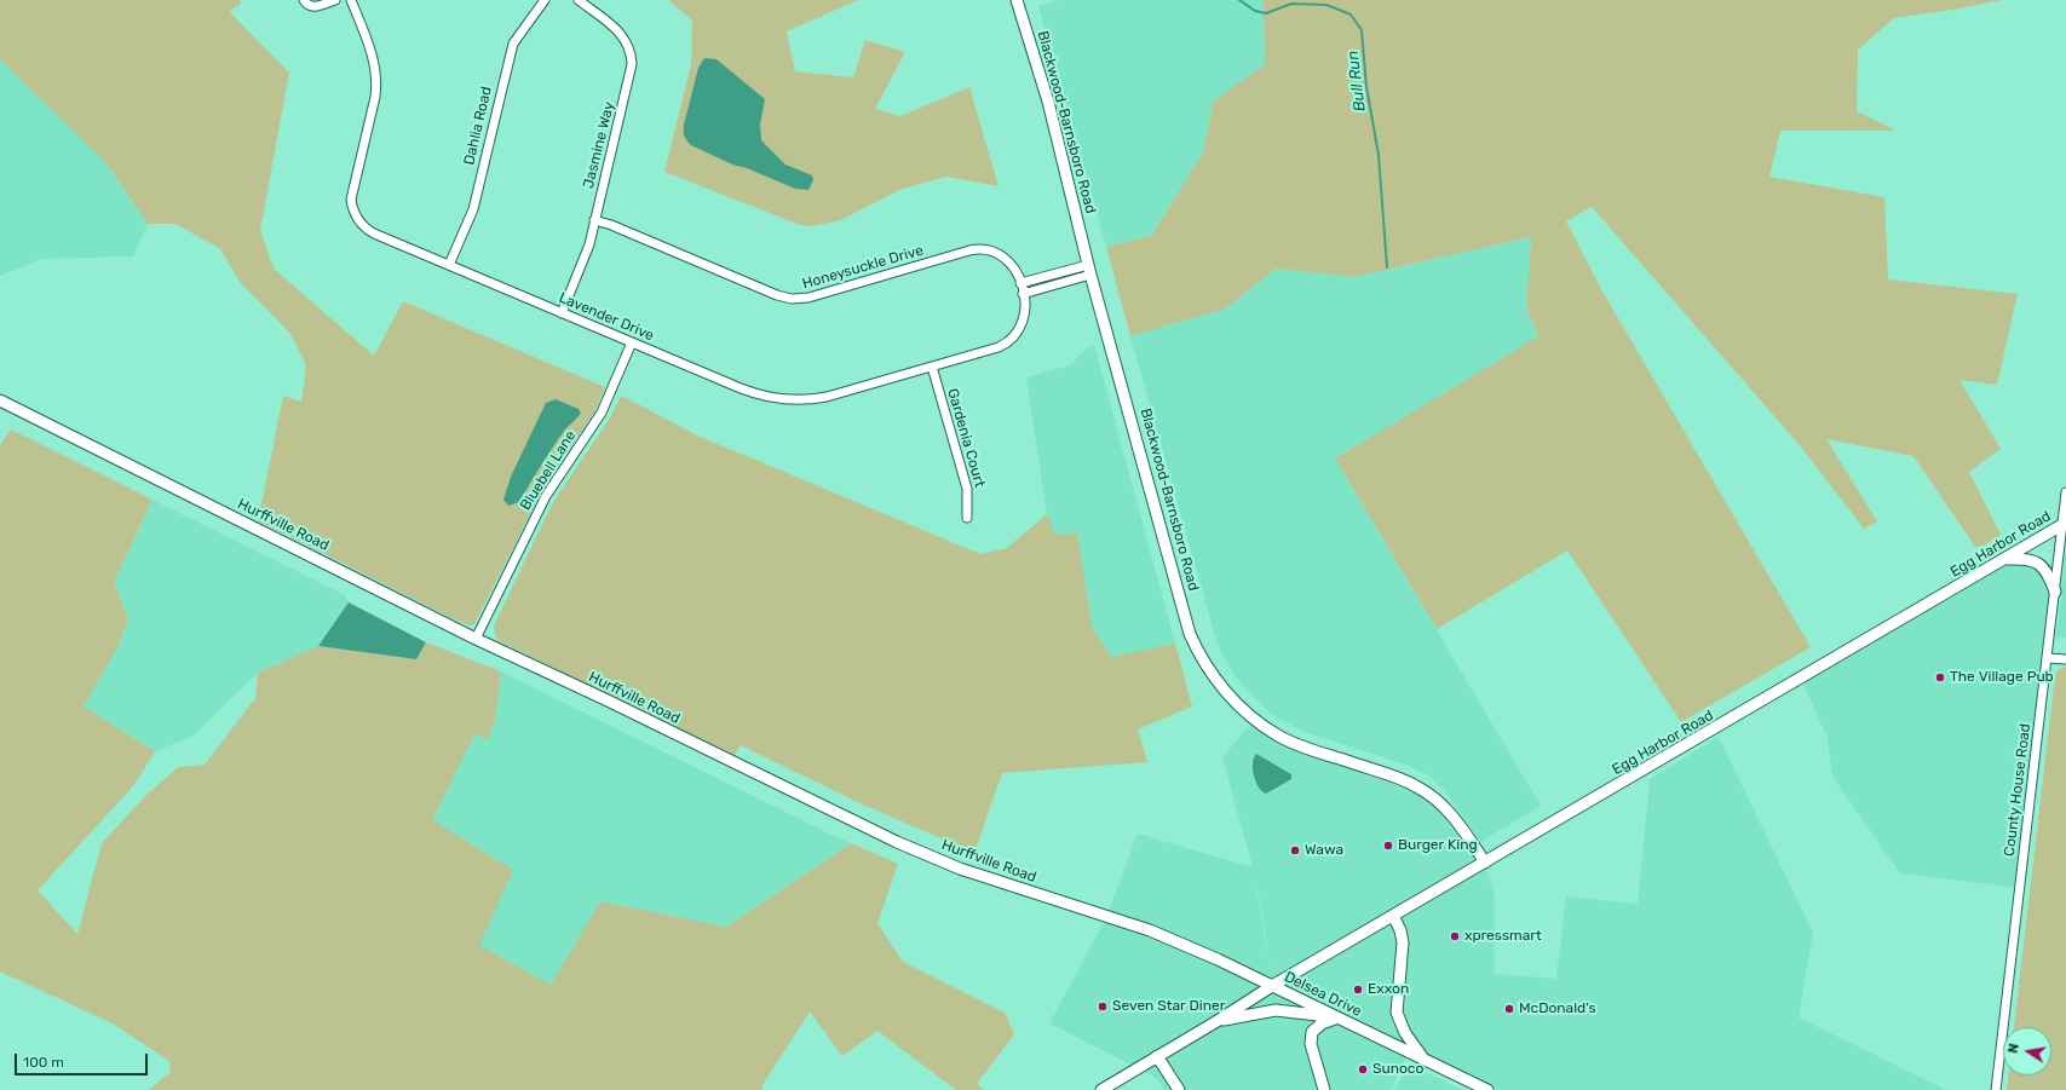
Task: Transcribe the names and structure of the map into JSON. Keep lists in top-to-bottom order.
{
  "streets": {
    "main road": [
      "Blackwood-Barnsboro Road",
      "Hurffville Road",
      "Egg Harbor Road",
      "Delsea Drive"
    ],
    "street": [
      "Dahlia Road",
      "Jasmine Way",
      "Honeysuckle Drive",
      "Lavender Drive",
      "Gardenia Court",
      "Bluebell Lane",
      "County House Road"
    ]
  },
  "crossings": [
    ["Blackwood-Barnsboro Road", "Egg Harbor Road"],
    ["Dahlia Road", "Lavender Drive"],
    ["Jasmine Way", "Honeysuckle Drive"],
    ["Jasmine Way", "Lavender Drive"],
    ["Honeysuckle Drive", "Lavender Drive"],
    ["Lavender Drive", "Gardenia Court"],
    ["Lavender Drive", "Bluebell Lane"],
    ["Bluebell Lane", "Hurffville Road"],
    ["Hurffville Road", "Egg Harbor Road"],
    ["Hurffville Road", "Delsea Drive"],
    ["Egg Harbor Road", "County House Road"],
    ["Egg Harbor Road", "Delsea Drive"]
  ],
  "water": ["Bull Run"],
  "places": [
    "The Village Pub",
    "Burger King",
    "Wawa",
    "xpressmart",
    "Exxon",
    "Seven Star Diner",
    "McDonald's",
    "Sunoco"
  ],
  "scale_bar": "100 m",
  "north": "left"
}
